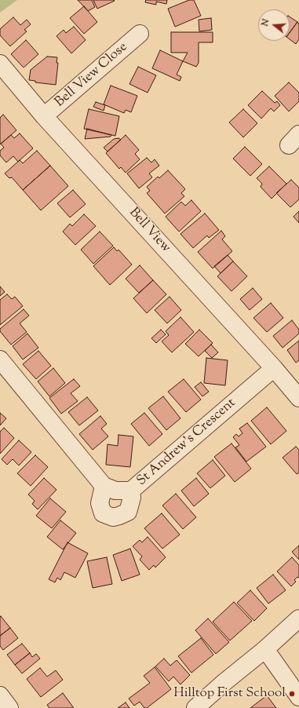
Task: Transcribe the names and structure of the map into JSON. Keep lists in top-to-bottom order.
{
  "streets": {
    "street": ["Bell View Close", "Bell View", "St Andrew's Crescent"]
  },
  "crossings": [
    ["Bell View Close", "Bell View"],
    ["Bell View", "St Andrew's Crescent"]
  ],
  "places": ["Hilltop First School"],
  "north": "left"
}
